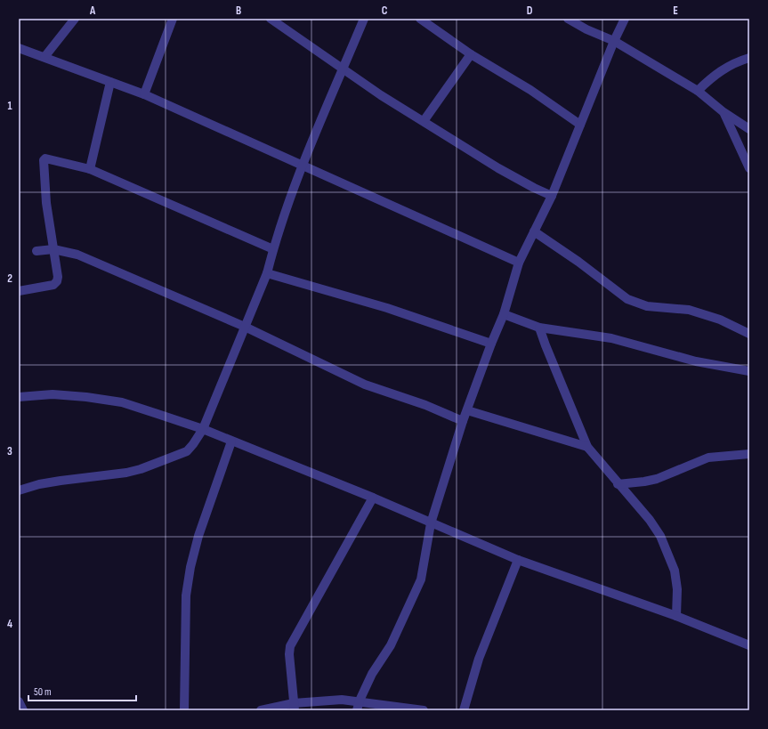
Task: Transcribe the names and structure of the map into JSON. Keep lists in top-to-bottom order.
{
  "scale_bar": "50 m",
  "grid": {
    "columns": [
      "A",
      "B",
      "C",
      "D",
      "E"
    ],
    "rows": [
      "1",
      "2",
      "3",
      "4"
    ]
  }
}
